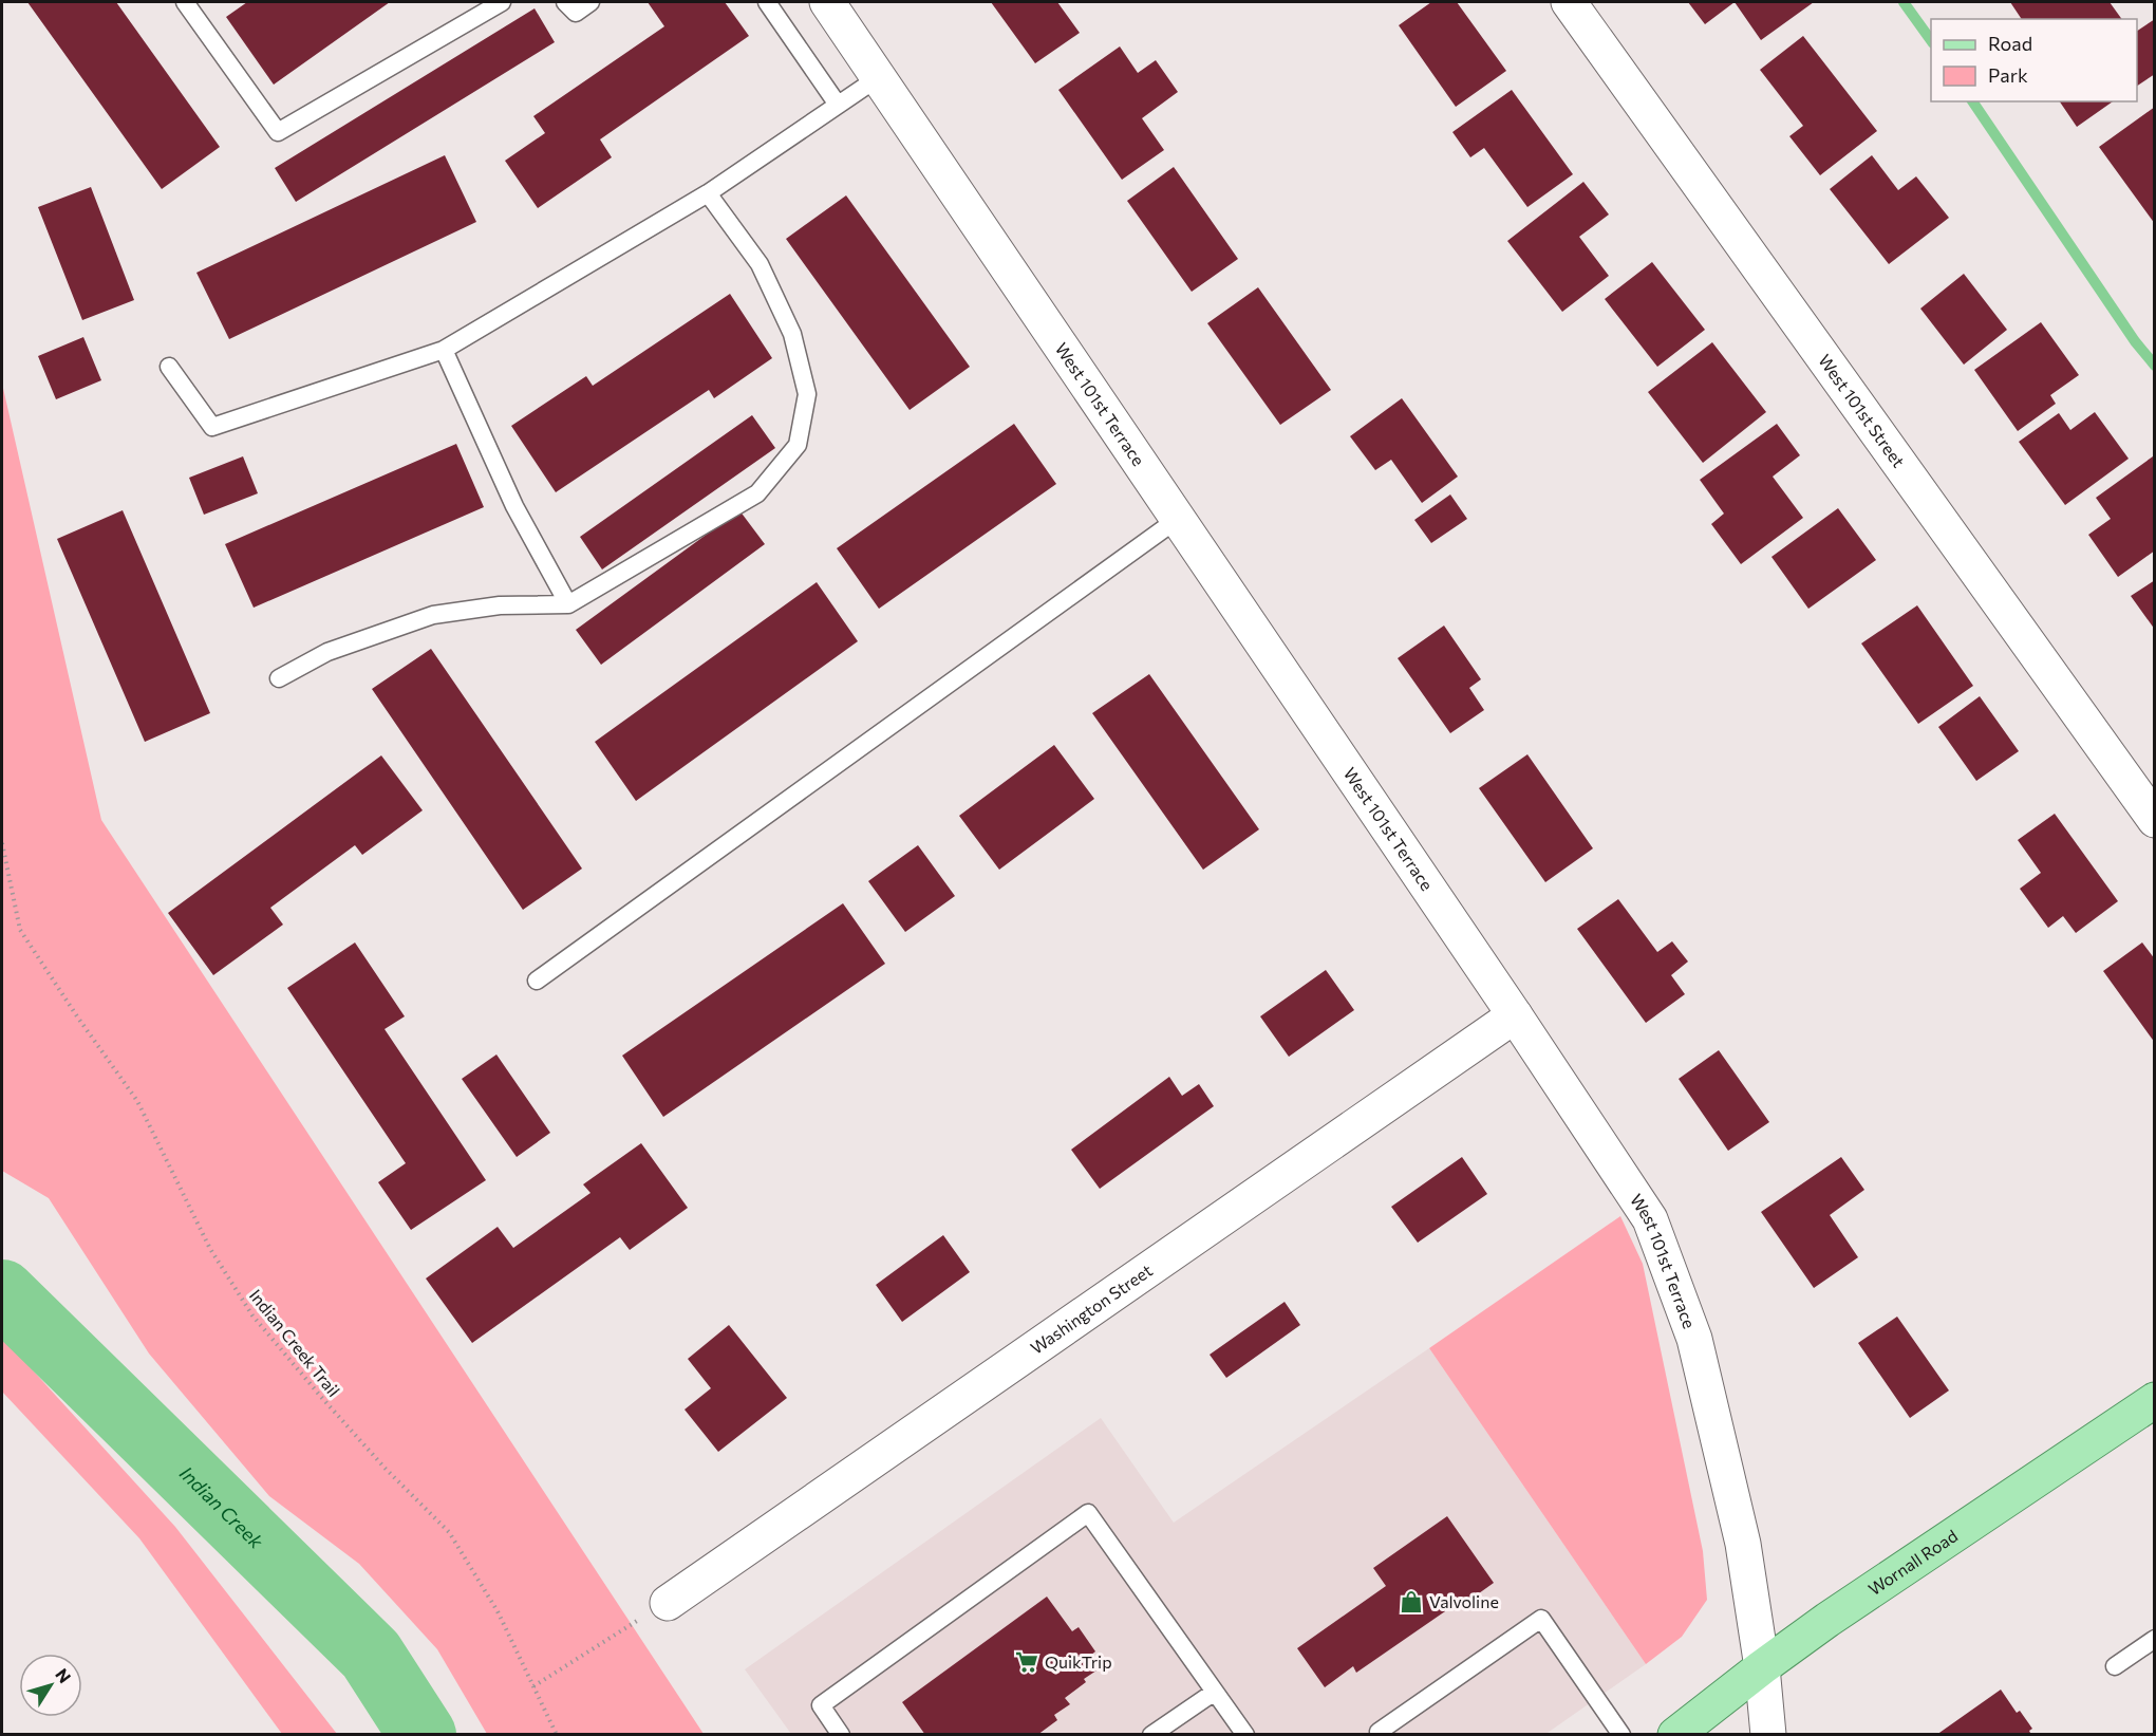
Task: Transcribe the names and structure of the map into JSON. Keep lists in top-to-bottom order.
{
  "streets": {
    "main road": ["Wornall Road"],
    "street": ["West 101st Terrace", "West 101st Street", "Washington Street"],
    "path": ["Indian Creek Trail"]
  },
  "crossings": [
    ["West 101st Terrace", "Washington Street"],
    ["West 101st Terrace", "Wornall Road"]
  ],
  "water": ["Indian Creek"],
  "places": {
    "shop": ["Valvoline"],
    "supermarket": ["QuikTrip"]
  },
  "legend": ["Road", "Park"],
  "north": "top right"
}
